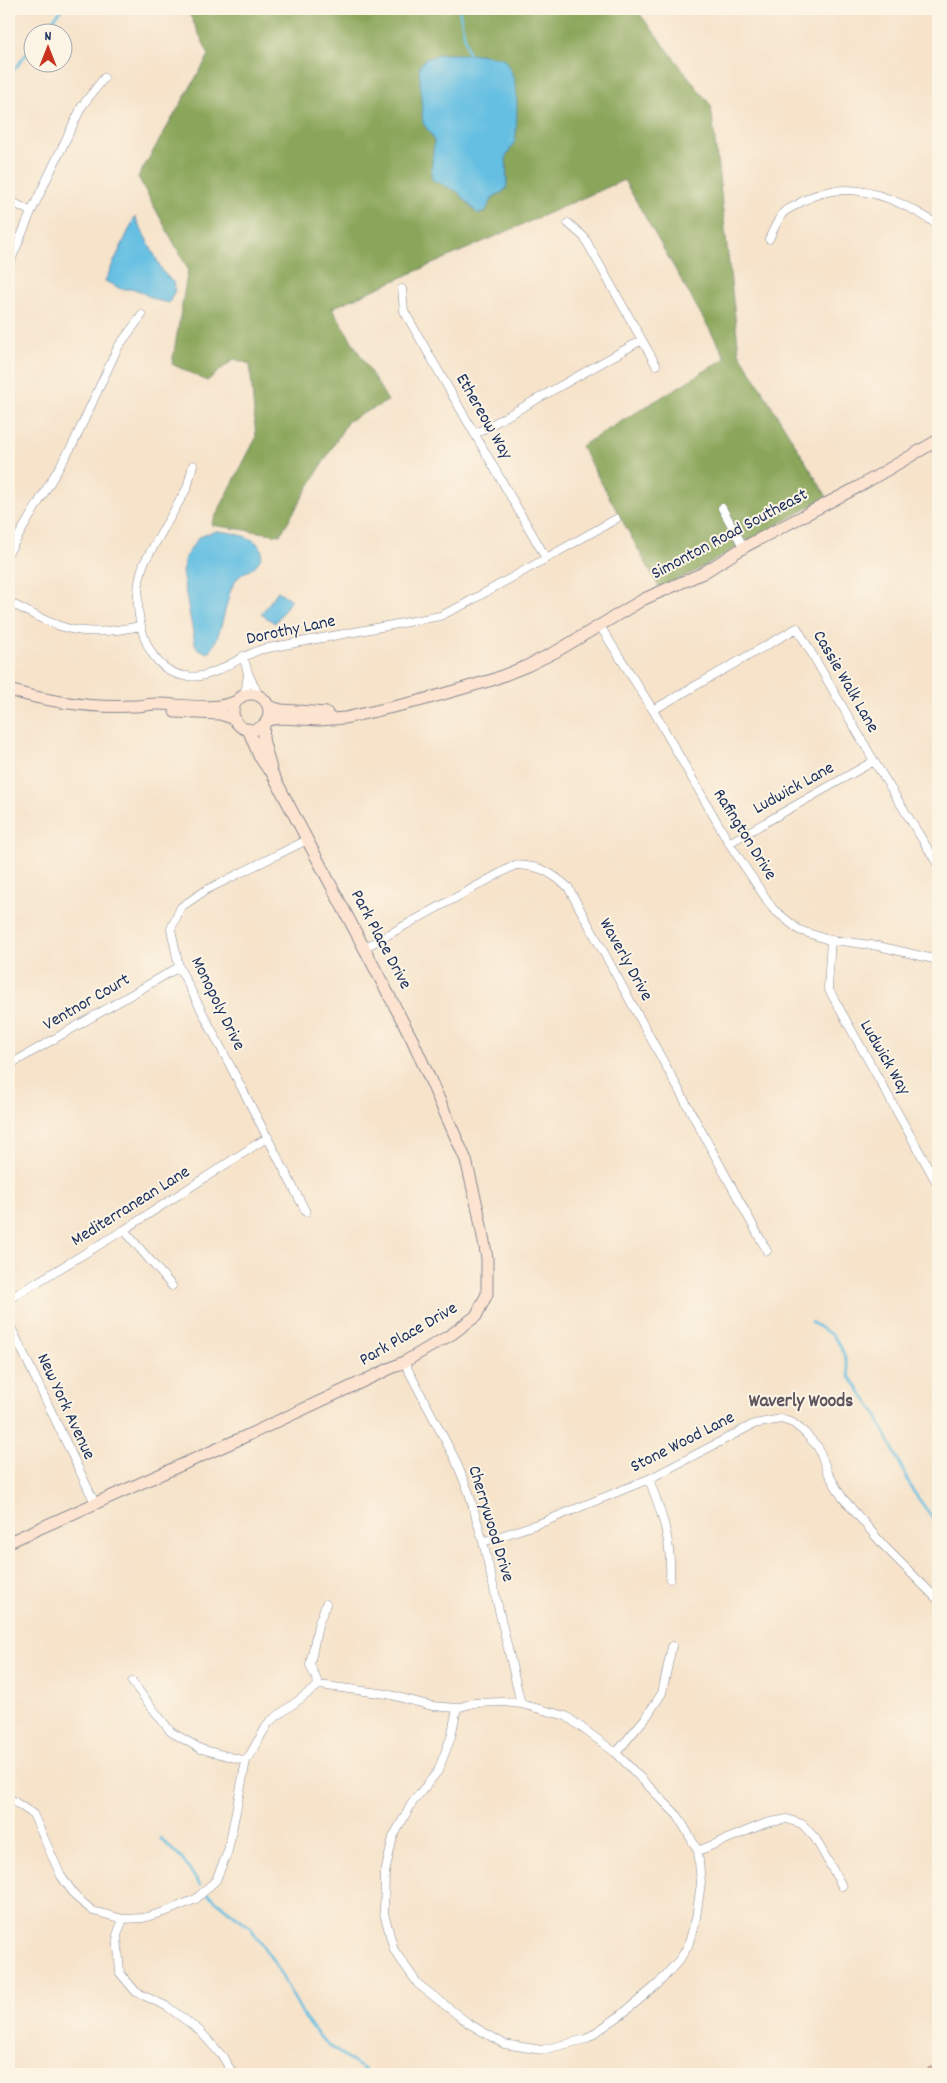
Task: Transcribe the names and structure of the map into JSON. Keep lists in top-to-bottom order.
{
  "streets": {
    "street": [
      "Ethereow Way",
      "Simonton Road Southeast",
      "Dorothy Lane",
      "Cassie Walk Lane",
      "Ludwick Lane",
      "Rafington Drive",
      "Park Place Drive",
      "Waverly Drive",
      "Ventnor Court",
      "Monopoly Drive",
      "Ludwick Way",
      "Mediterranean Lane",
      "New York Avenue",
      "Stone Wood Lane",
      "Cherrywood Drive"
    ]
  },
  "crossings": [
    ["Ethereow Way", "Dorothy Lane"],
    ["Simonton Road Southeast", "Rafington Drive"],
    ["Cassie Walk Lane", "Ludwick Lane"],
    ["Cassie Walk Lane", "Rafington Drive"],
    ["Ludwick Lane", "Rafington Drive"],
    ["Rafington Drive", "Ludwick Way"],
    ["Park Place Drive", "Waverly Drive"],
    ["Park Place Drive", "Monopoly Drive"],
    ["Park Place Drive", "New York Avenue"],
    ["Park Place Drive", "Cherrywood Drive"],
    ["Ventnor Court", "Monopoly Drive"],
    ["Monopoly Drive", "Mediterranean Lane"],
    ["Stone Wood Lane", "Cherrywood Drive"]
  ],
  "districts": ["Waverly Woods"],
  "north": "top"
}
